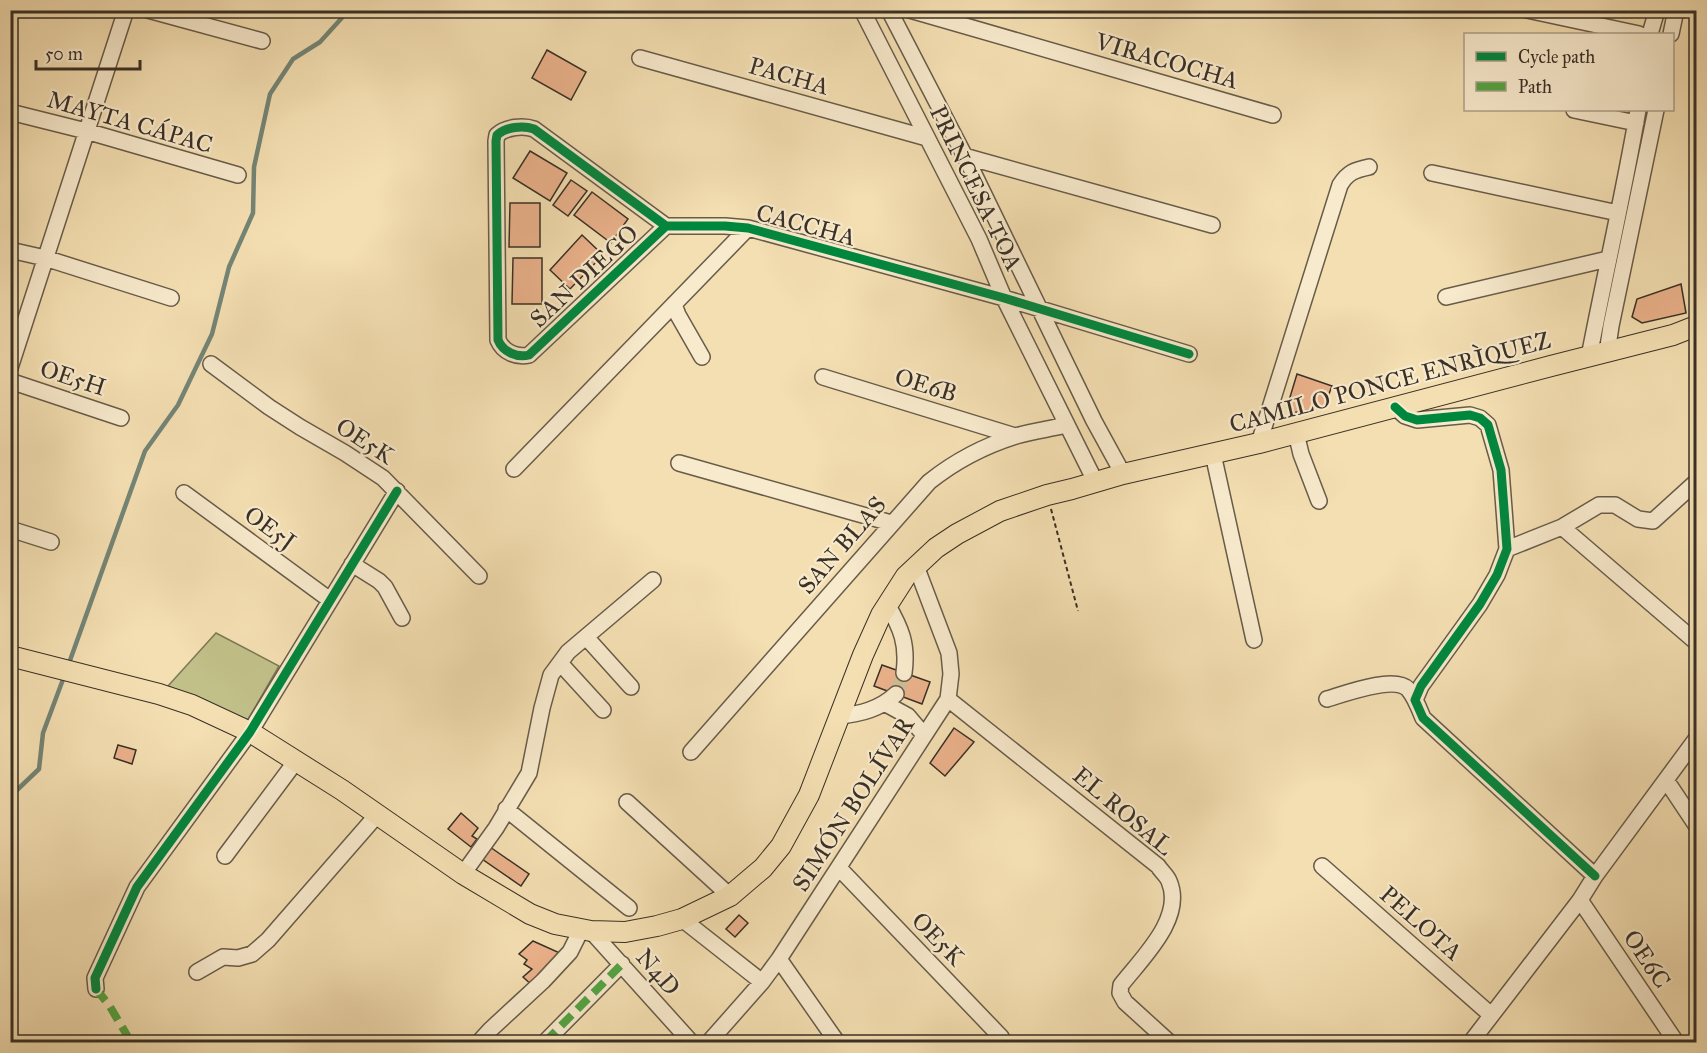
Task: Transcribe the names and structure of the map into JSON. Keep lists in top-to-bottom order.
{
  "streets": {
    "main road": ["CAMILO PONCE ENRÌQUEZ"],
    "street": [
      "VIRACOCHA",
      "PACHA",
      "MAYTA CÁPAC",
      "PRINCESA TOA",
      "CACCHA",
      "SAN DIEGO",
      "OE5H",
      "OE6B",
      "OE5K",
      "OE5J",
      "SAN BLAS",
      "SIMÓN BOLÍVAR",
      "EL ROSAL",
      "PELOTA",
      "OE6C",
      "N4D"
    ]
  },
  "crossings": [
    ["PACHA", "PRINCESA TOA"],
    ["PRINCESA TOA", "CACCHA"],
    ["PRINCESA TOA", "CAMILO PONCE ENRÌQUEZ"],
    ["PRINCESA TOA", "SAN BLAS"],
    ["CACCHA", "SAN DIEGO"],
    ["CAMILO PONCE ENRÌQUEZ", "SIMÓN BOLÍVAR"],
    ["CAMILO PONCE ENRÌQUEZ", "N4D"],
    ["OE6B", "SAN BLAS"],
    ["OE5K", "SIMÓN BOLÍVAR"],
    ["SIMÓN BOLÍVAR", "EL ROSAL"]
  ],
  "legend": ["Cycle path", "Path"],
  "scale_bar": "50 m"
}
